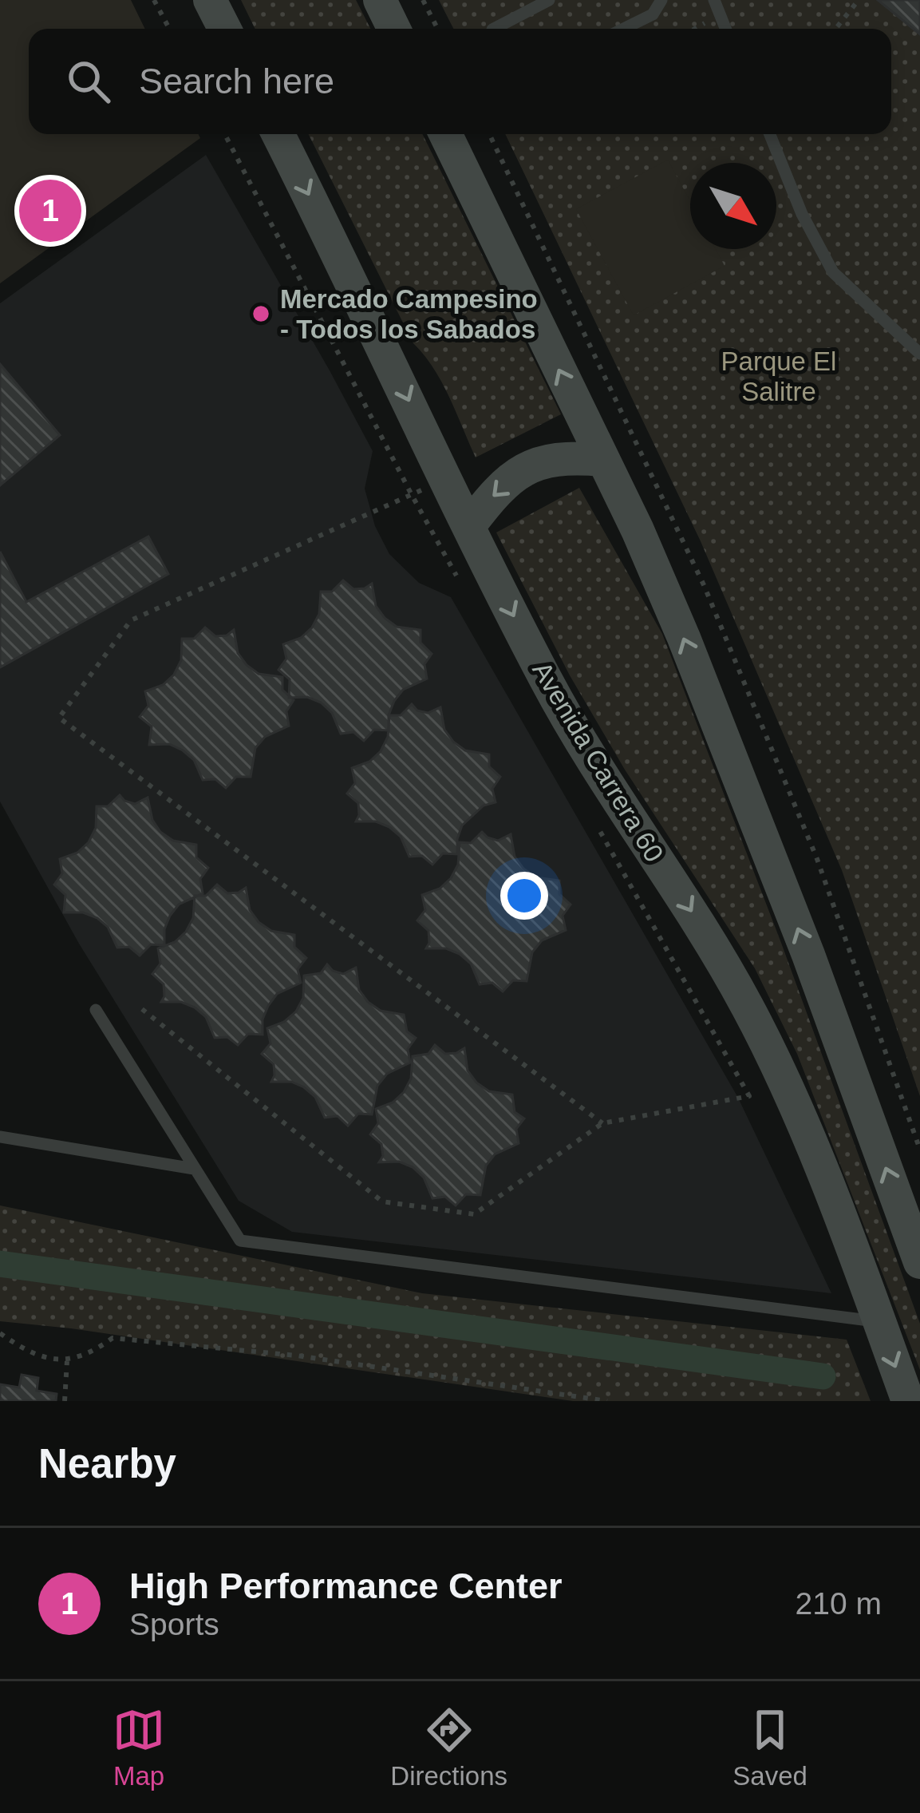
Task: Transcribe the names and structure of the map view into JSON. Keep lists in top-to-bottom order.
{
  "streets": {
    "main road": ["Avenida Carrera 60"]
  },
  "parks": ["Parque El Salitre"],
  "places": ["Mercado Campesino - Todos los Sabados"],
  "north": "bottom right",
  "page": {
    "search": "Search here",
    "pins": "1",
    "heading": "Nearby",
    "list": [
      {
        "mark": "1",
        "name": "High Performance Center",
        "note": "Sports",
        "value": "210 m"
      }
    ],
    "nav": ["Map", "Directions", "Saved"]
  }
}
